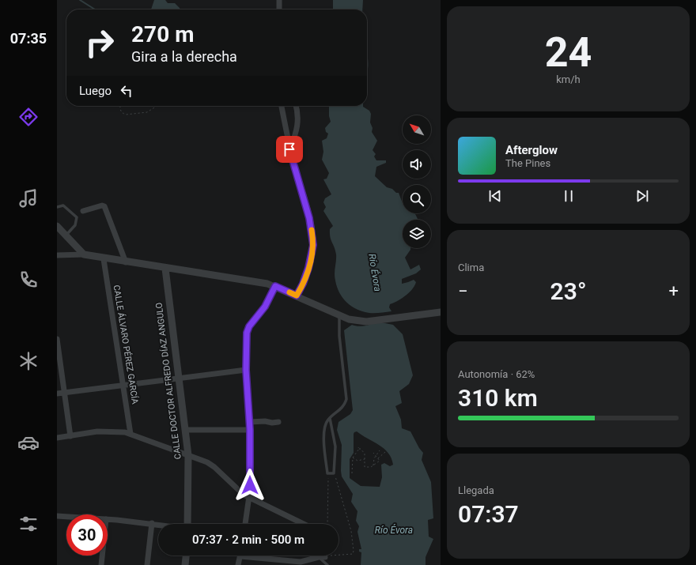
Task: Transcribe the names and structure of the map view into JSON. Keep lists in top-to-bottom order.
{
  "streets": {
    "street": ["CALLE ÁLVARO PÉREZ GARCÍA", "CALLE DOCTOR ALFREDO DÍAZ ANGULO"]
  },
  "water": ["Río Évora"],
  "north": "top left",
  "page": {
    "tabs": "07:35",
    "tile": [
      ["24", "km/h"],
      "Clima",
      ["Autonomía · 62%", "310 km"],
      ["Llegada", "07:37"]
    ],
    "turn": ["270 m", "Gira a la derecha"],
    "then": "Luego",
    "song": ["Afterglow", "The Pines"],
    "heat": ["−", "23°", "+"],
    "limit": "30",
    "trip": "07:37 · 2 min · 500 m"
  }
}
